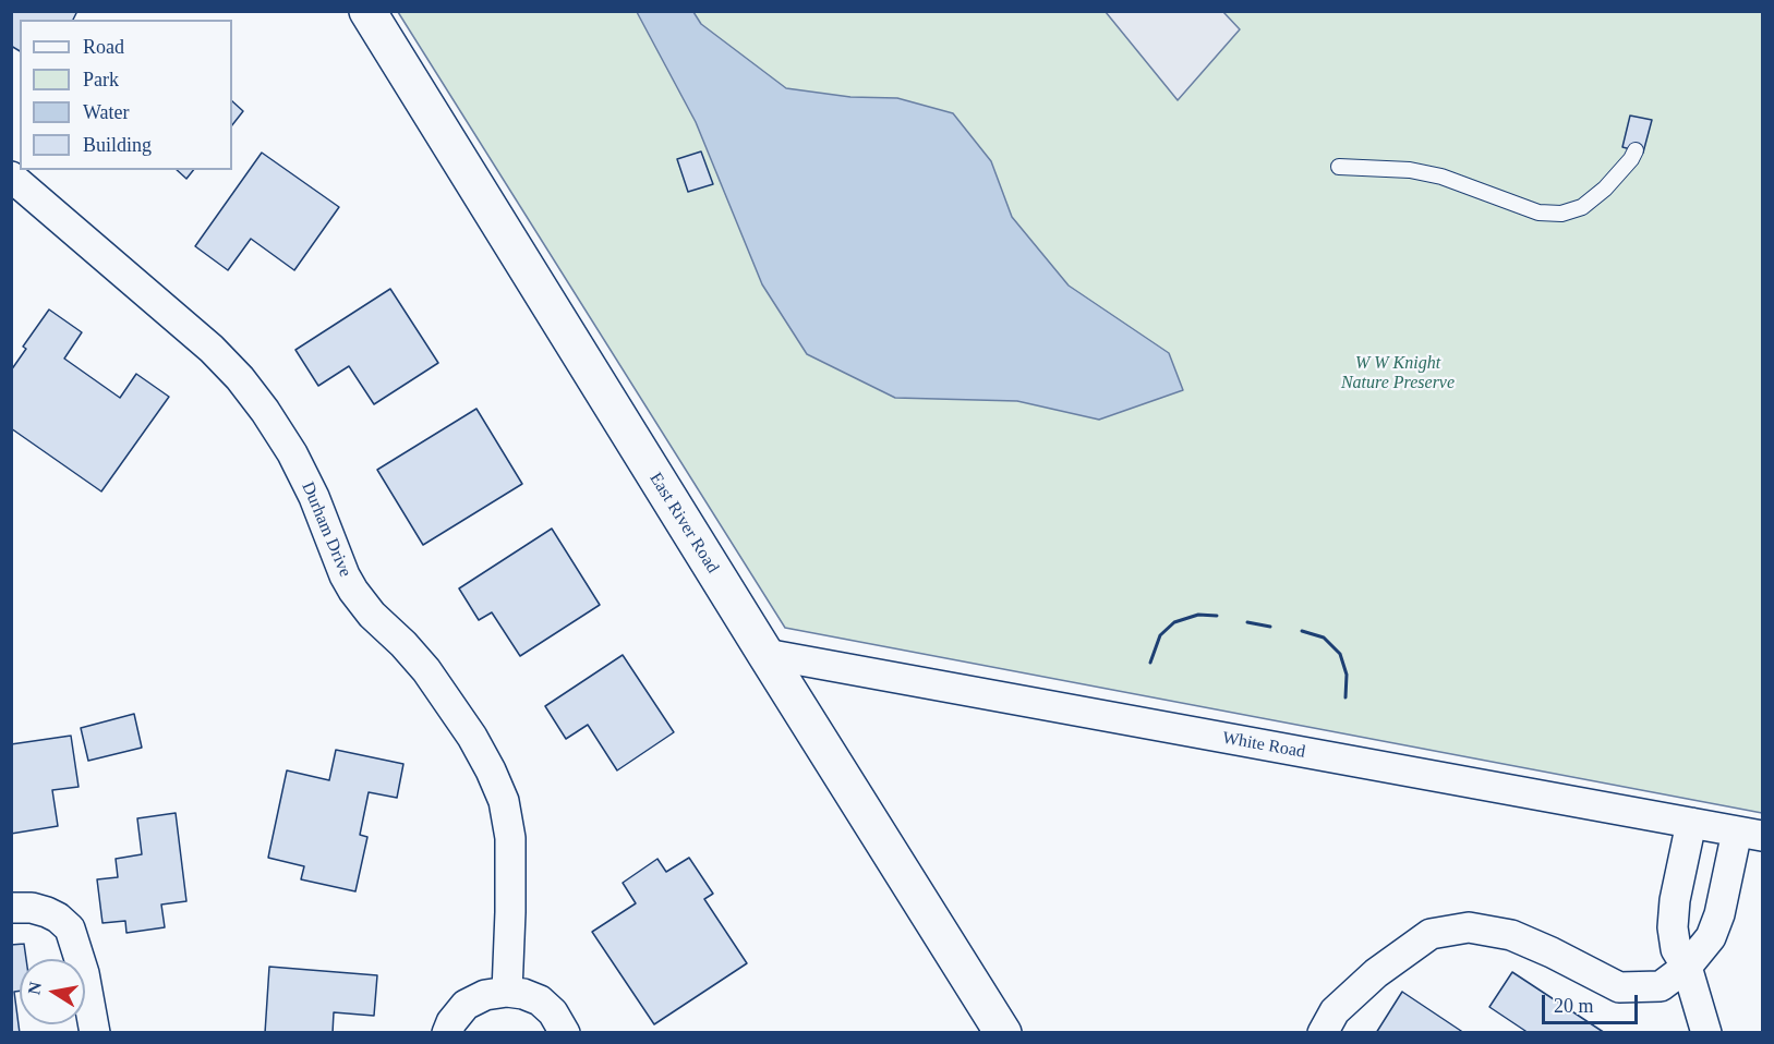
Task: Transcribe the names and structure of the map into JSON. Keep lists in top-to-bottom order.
{
  "streets": {
    "main road": ["East River Road"],
    "street": ["Durham Drive", "White Road"]
  },
  "crossings": [
    ["East River Road", "White Road"]
  ],
  "parks": ["W W Knight Nature Preserve"],
  "legend": [
    "Road",
    "Park",
    "Water",
    "Building"
  ],
  "scale_bar": "20 m",
  "north": "left"
}
